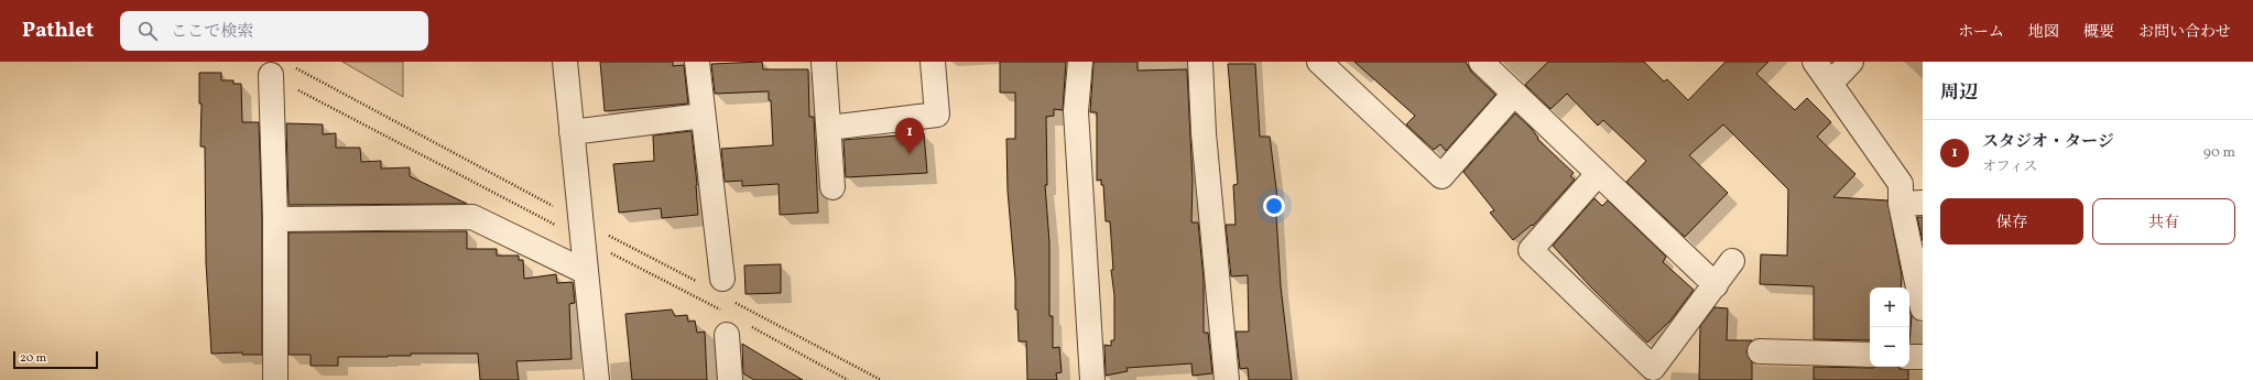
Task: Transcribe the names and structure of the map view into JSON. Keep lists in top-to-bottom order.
{
  "scale_bar": "20 m",
  "page": {
    "header": "Pathlet",
    "search": "ここで検索",
    "nav": [
      "ホーム",
      "地図",
      "概要",
      "お問い合わせ"
    ],
    "heading": "周辺",
    "pins": "1",
    "list": [
      {
        "mark": "1",
        "name": "スタジオ・タージ",
        "note": "オフィス",
        "value": "90 m"
      }
    ],
    "buttons": ["保存", "共有"],
    "map_buttons": ["+", "−"],
    "scale": "20 m"
  }
}
